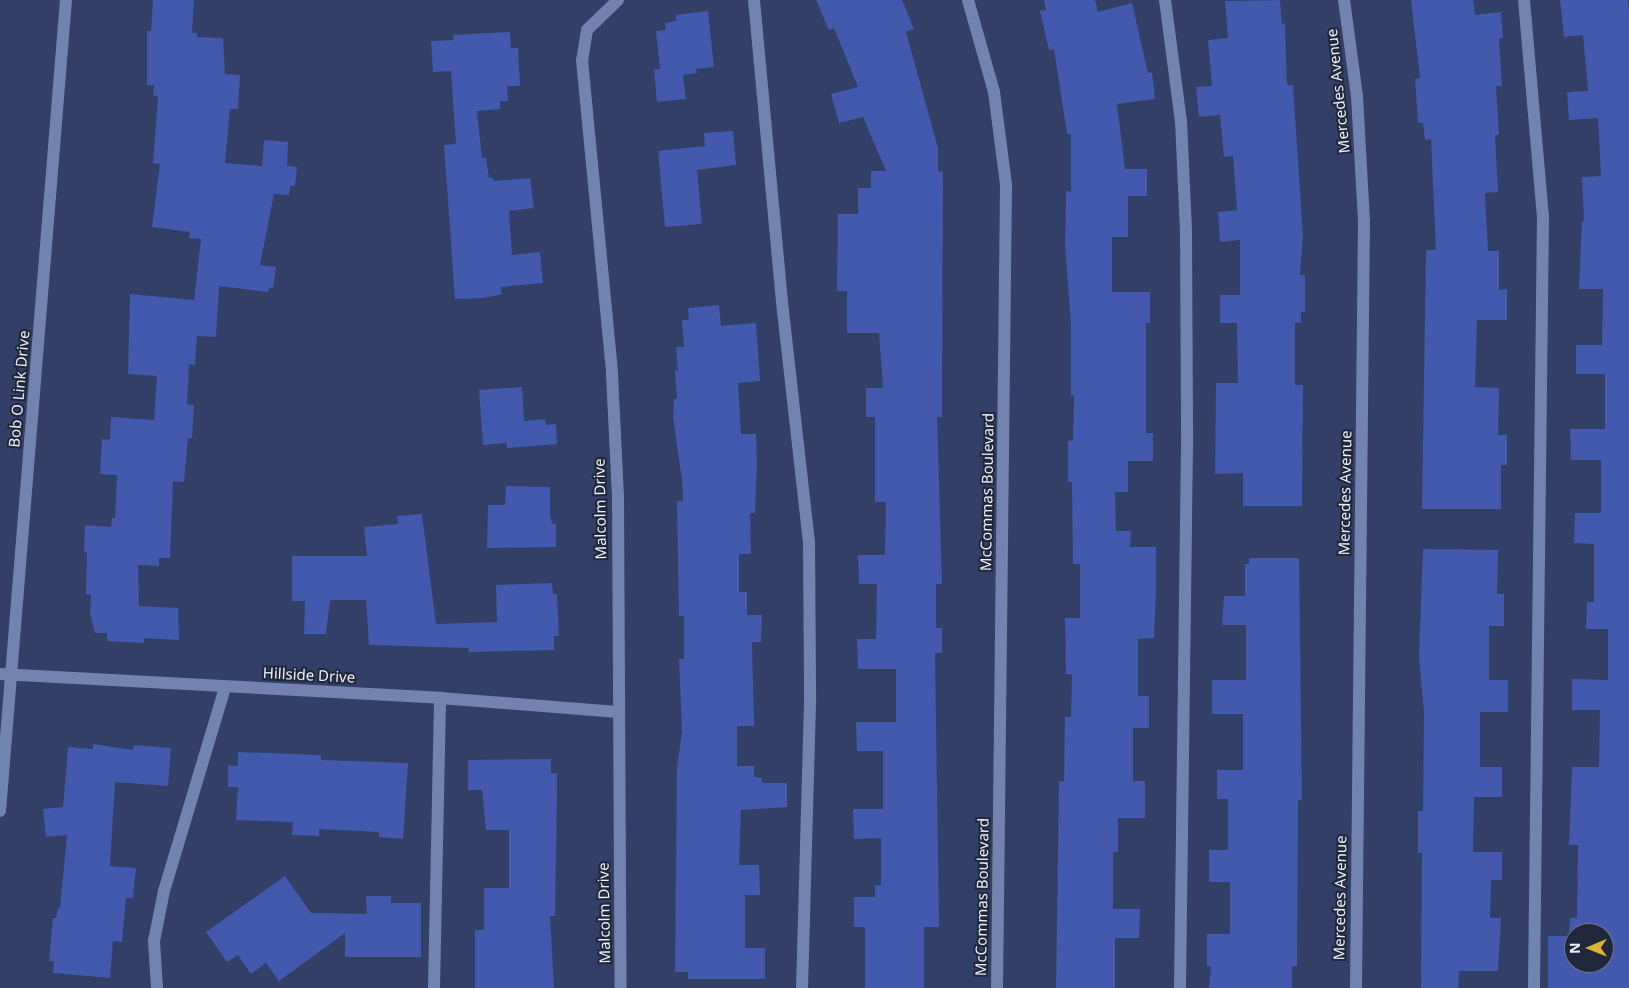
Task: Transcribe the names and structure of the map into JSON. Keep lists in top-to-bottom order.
{
  "streets": {
    "street": [
      "Mercedes Avenue",
      "Bob O Link Drive",
      "McCommas Boulevard",
      "Malcolm Drive",
      "Hillside Drive"
    ]
  },
  "crossings": [
    ["Bob O Link Drive", "Hillside Drive"],
    ["Malcolm Drive", "Hillside Drive"]
  ],
  "north": "left"
}
